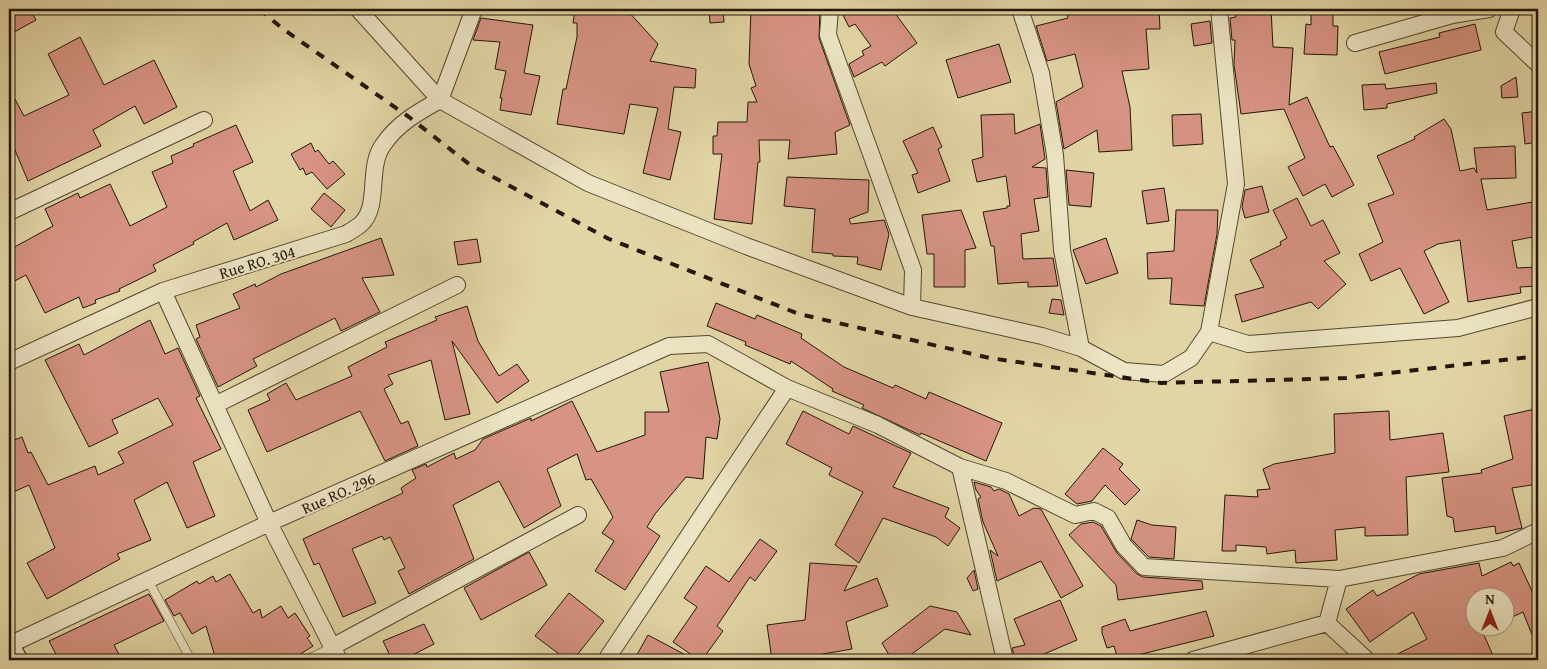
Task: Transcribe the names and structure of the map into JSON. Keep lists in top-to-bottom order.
{
  "streets": {
    "street": ["Rue RO. 304", "Rue RO. 296"]
  },
  "north": "top"
}
